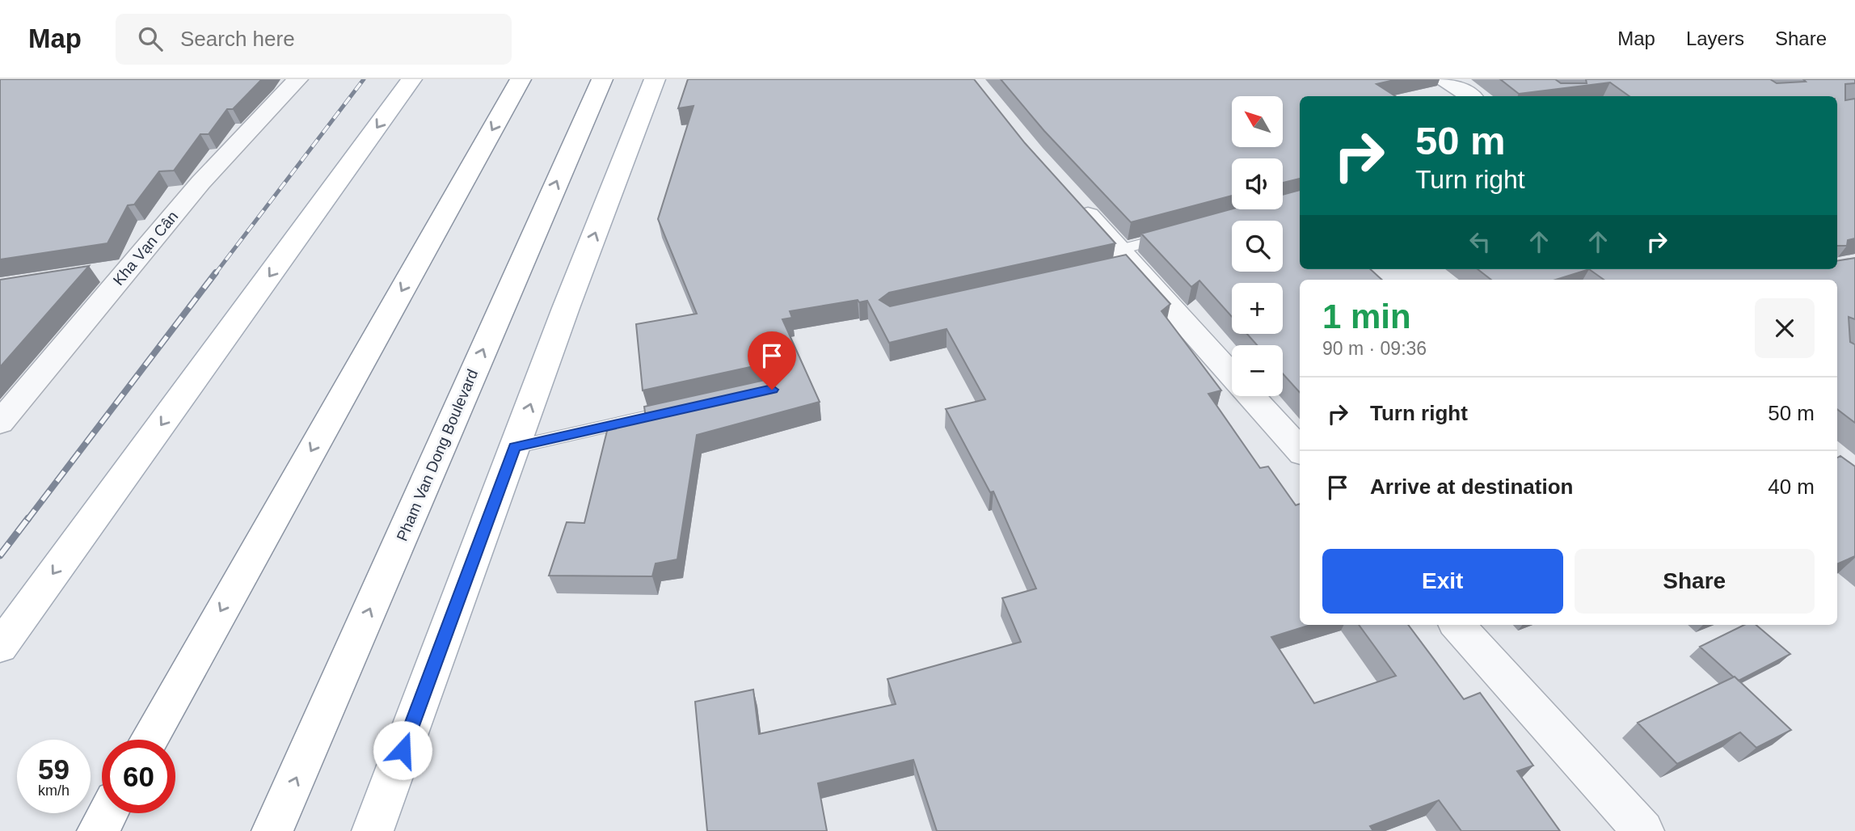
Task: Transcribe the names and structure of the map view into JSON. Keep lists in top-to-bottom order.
{
  "streets": {
    "main road": ["Pham Van Dong Boulevard"],
    "street": ["Kha Vạn Cân"]
  },
  "north": "top left",
  "page": {
    "header": "Map",
    "search": "Search here",
    "nav": ["Map", "Layers", "Share"],
    "map_buttons": ["+", "−"],
    "turn": ["50 m", "Turn right"],
    "heading": ["1 min", "90 m · 09:36"],
    "list": [
      {
        "name": "Turn right",
        "value": "50 m"
      },
      {
        "name": "Arrive at destination",
        "value": "40 m"
      }
    ],
    "buttons": ["Exit", "Share"],
    "speed": "59 km/h",
    "limit": "60"
  }
}
